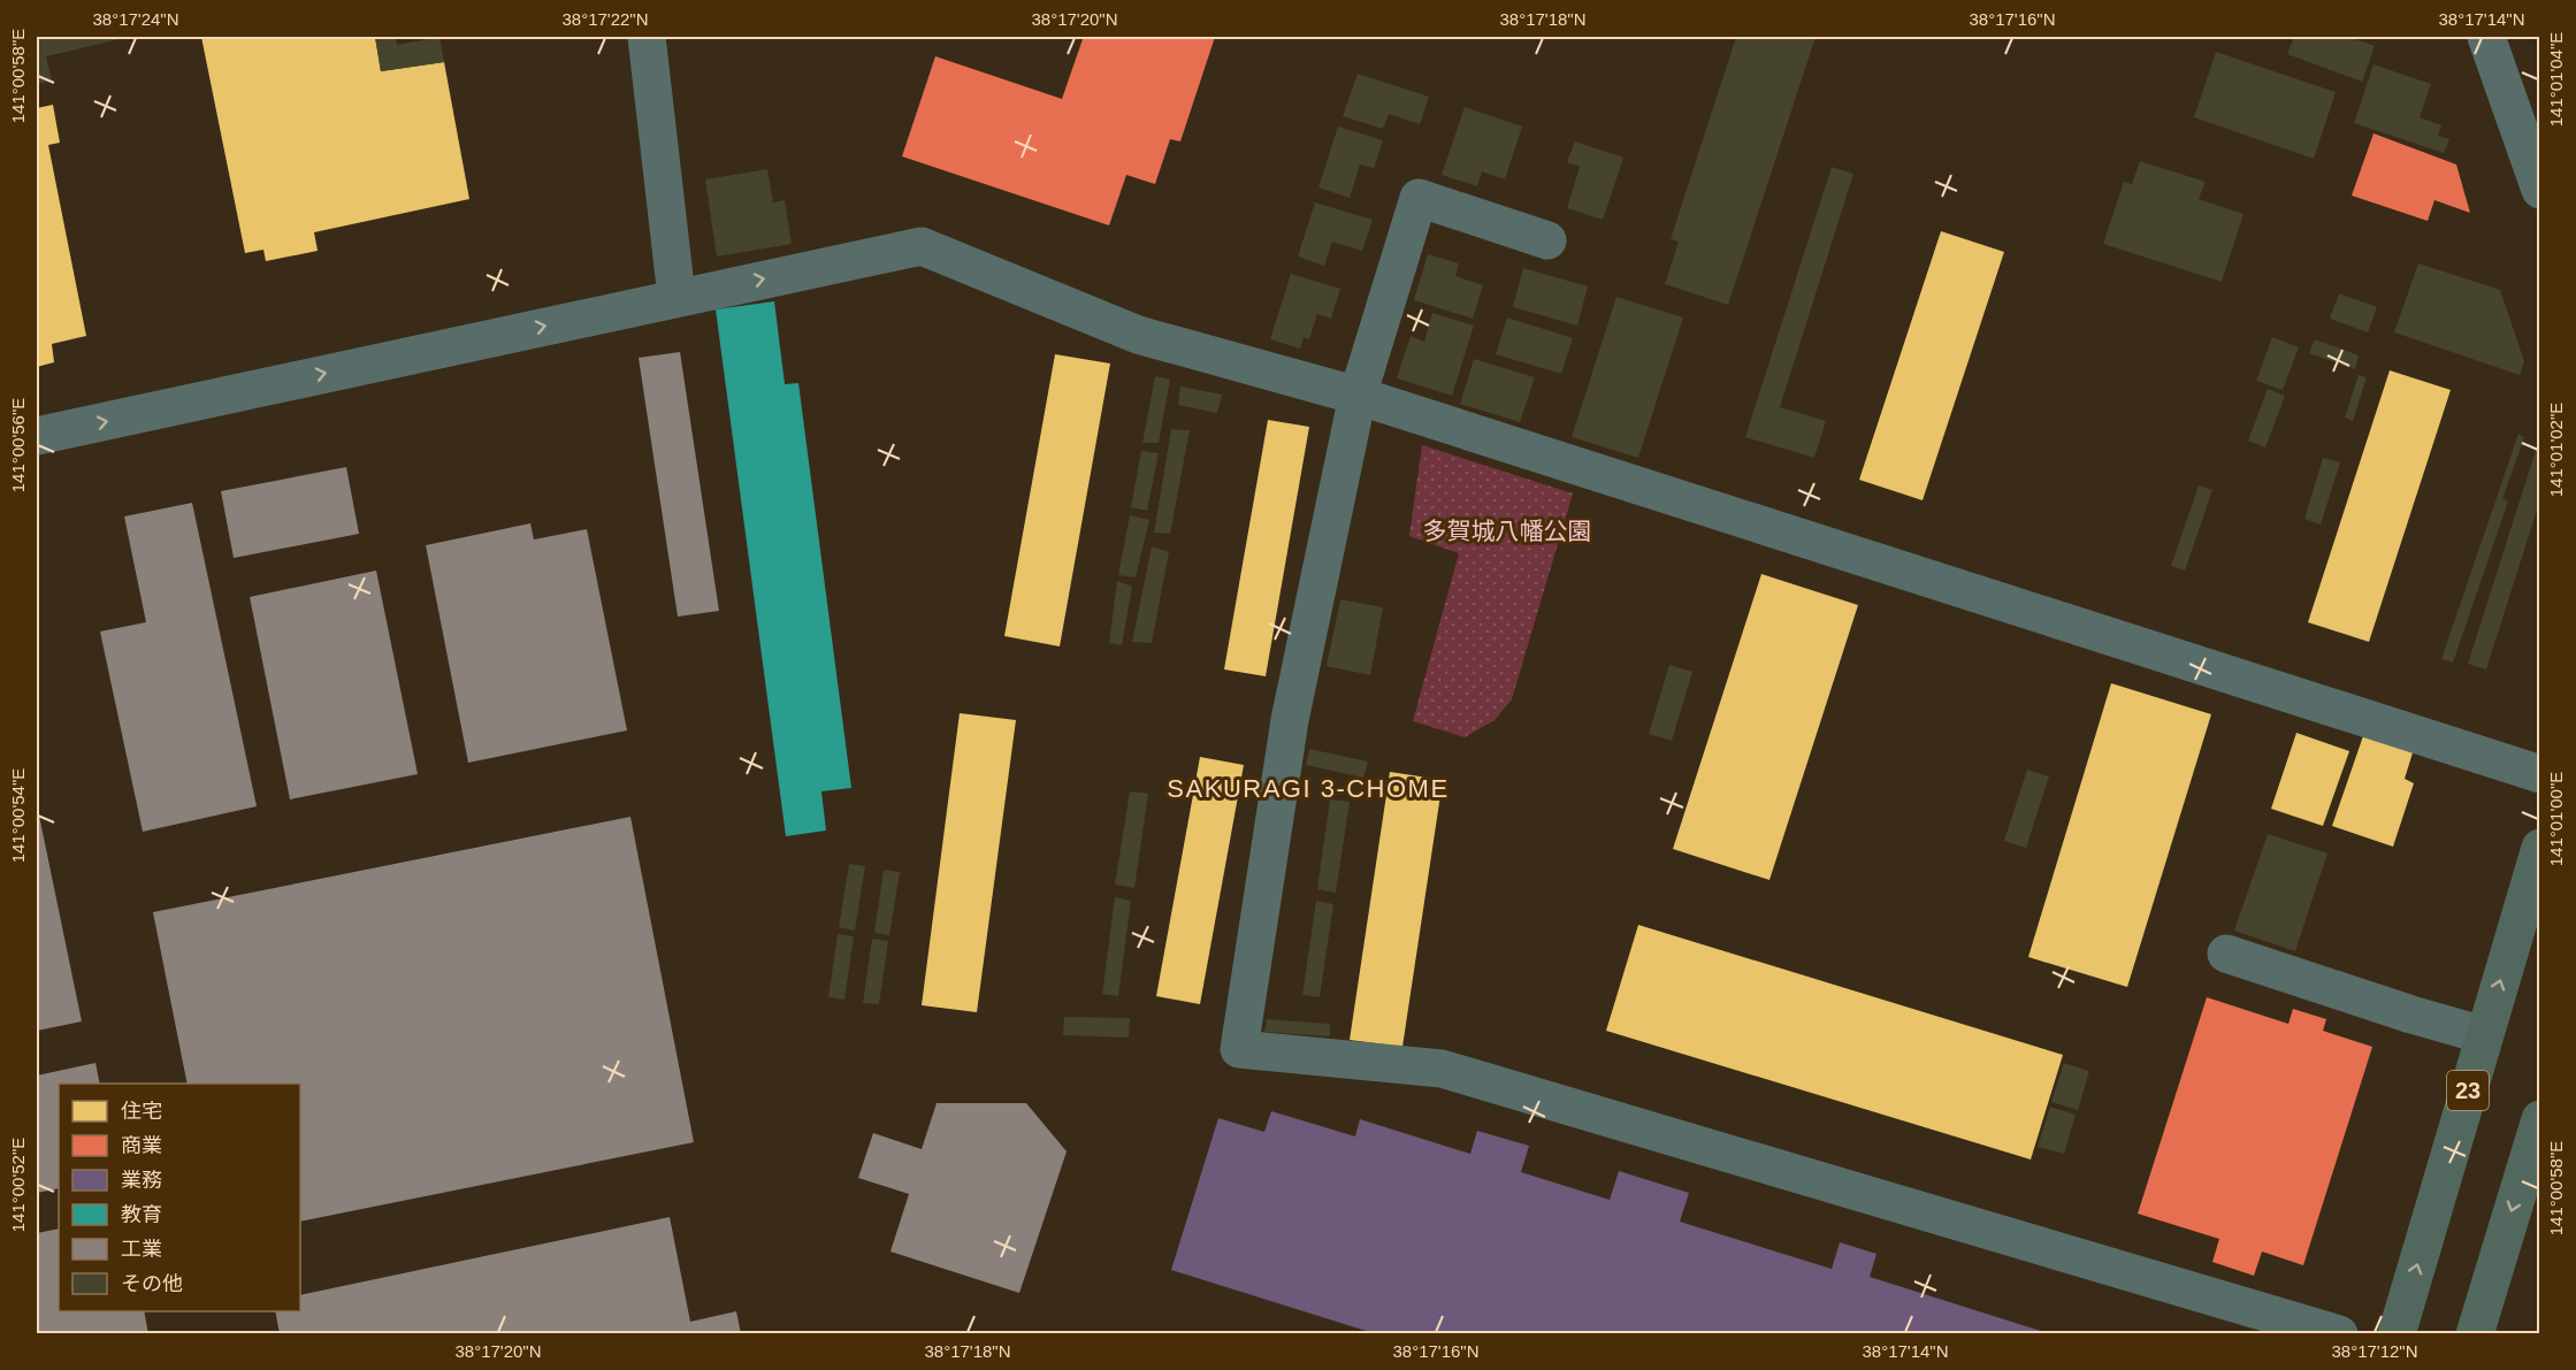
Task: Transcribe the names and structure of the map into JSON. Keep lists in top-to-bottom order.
{
  "streets": {
    "main road": ["23"]
  },
  "districts": ["SAKURAGI 3-CHOME"],
  "parks": ["多賀城八幡公園"],
  "legend": [
    "住宅",
    "商業",
    "業務",
    "教育",
    "工業",
    "その他"
  ],
  "coordinates": [
    "38°17'24\"N",
    "38°17'22\"N",
    "38°17'20\"N",
    "38°17'18\"N",
    "38°17'16\"N",
    "38°17'14\"N",
    "141°00'58\"E",
    "141°01'04\"E",
    "141°00'56\"E",
    "141°01'02\"E",
    "141°00'54\"E",
    "141°01'00\"E",
    "141°00'52\"E",
    "38°17'12\"N"
  ]
}
